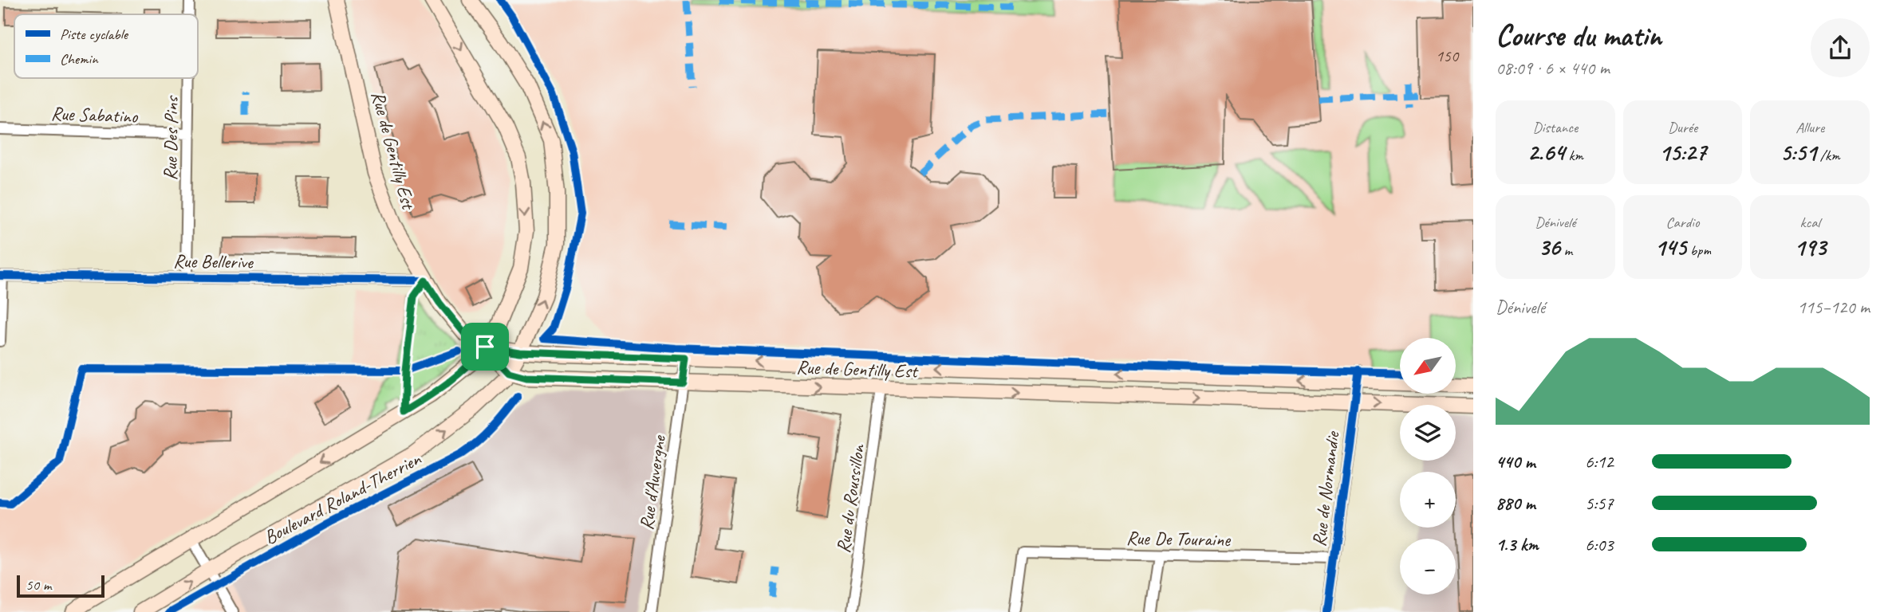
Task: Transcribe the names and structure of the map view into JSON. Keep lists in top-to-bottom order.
{
  "streets": {
    "street": [
      "Rue Sabatino",
      "Rue Des Pins",
      "Rue de Gentilly Est",
      "Rue Bellerive",
      "Rue d'Auvergne",
      "Rue de Normandie",
      "Boulevard Roland-Therrien",
      "Rue du Roussillon",
      "Rue De Touraine"
    ]
  },
  "crossings": [
    ["Rue Sabatino", "Rue Des Pins"],
    ["Rue Des Pins", "Rue Bellerive"],
    ["Rue de Gentilly Est", "Rue Bellerive"],
    ["Rue de Gentilly Est", "Rue d'Auvergne"],
    ["Rue de Gentilly Est", "Rue de Normandie"],
    ["Rue de Gentilly Est", "Boulevard Roland-Therrien"],
    ["Rue de Gentilly Est", "Rue du Roussillon"],
    ["Rue de Normandie", "Rue De Touraine"]
  ],
  "house_numbers": ["150"],
  "legend": ["Piste cyclable", "Chemin"],
  "scale_bar": "50 m",
  "north": "bottom left",
  "page": {
    "heading": ["Course du matin", "08:09 · 6 × 440 m"],
    "stats": [
      ["Distance", "2.64 km"],
      ["Durée", "15:27"],
      ["Allure", "5:51 /km"],
      ["Dénivelé", "36 m"],
      ["Cardio", "145 bpm"],
      ["kcal", "193"]
    ],
    "chart": ["Dénivelé", "115–120 m"],
    "map_buttons": ["+", "−"],
    "list": [
      {
        "name": "440 m",
        "note": "6:12"
      },
      {
        "name": "880 m",
        "note": "5:57"
      },
      {
        "name": "1.3 km",
        "note": "6:03"
      }
    ],
    "scale": "50 m"
  }
}
